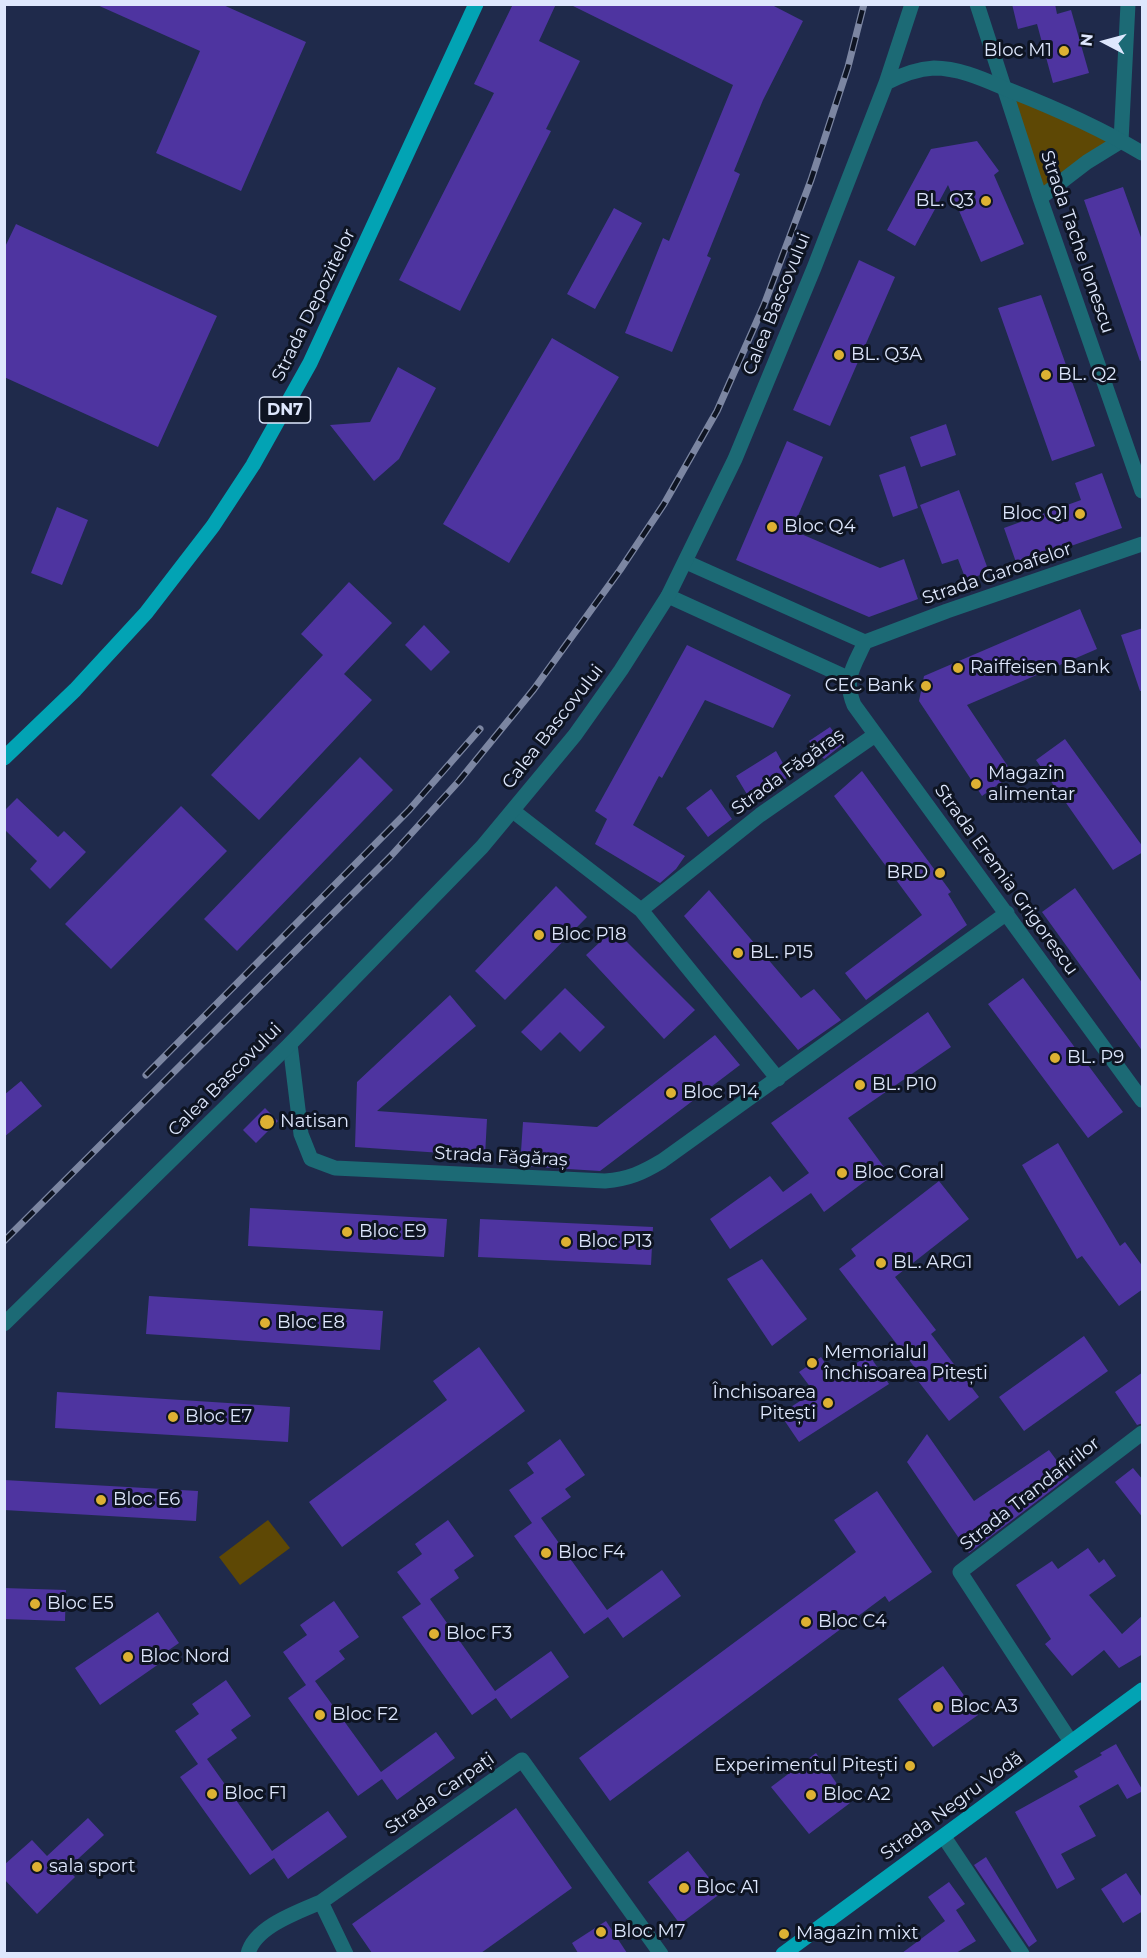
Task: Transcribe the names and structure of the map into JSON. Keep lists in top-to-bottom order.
{
  "streets": {
    "main road": ["Strada Depozitelor", "DN7", "Strada Negru Vodă"],
    "street": [
      "Strada Tache Ionescu",
      "Calea Bascovului",
      "Strada Garoafelor",
      "Strada Făgăraș",
      "Strada Eremia Grigorescu",
      "Strada Trandafirilor",
      "Strada Carpați"
    ]
  },
  "crossings": [
    ["Calea Bascovului", "Strada Făgăraș"],
    ["Strada Făgăraș", "Strada Eremia Grigorescu"],
    ["Strada Trandafirilor", "Strada Negru Vodă"]
  ],
  "places": [
    "Bloc M1",
    "BL. Q3",
    "BL. Q3A",
    "BL. Q2",
    "Bloc Q1",
    "Bloc Q4",
    "Raiffeisen Bank",
    "CEC Bank",
    "Magazin alimentar",
    "BRD",
    "Bloc P18",
    "BL. P15",
    "BL. P9",
    "BL. P10",
    "Bloc P14",
    "Natisan",
    "Bloc Coral",
    "Bloc E9",
    "Bloc P13",
    "BL. ARG1",
    "Bloc E8",
    "Memorialul închisoarea Pitești",
    "Închisoarea Pitești",
    "Bloc E7",
    "Bloc E6",
    "Bloc F4",
    "Bloc E5",
    "Bloc C4",
    "Bloc F3",
    "Bloc Nord",
    "Bloc A3",
    "Bloc F2",
    "Experimentul Pitești",
    "Bloc F1",
    "Bloc A2",
    "sala sport",
    "Bloc A1",
    "Bloc M7",
    "Magazin mixt"
  ],
  "north": "left"
}
